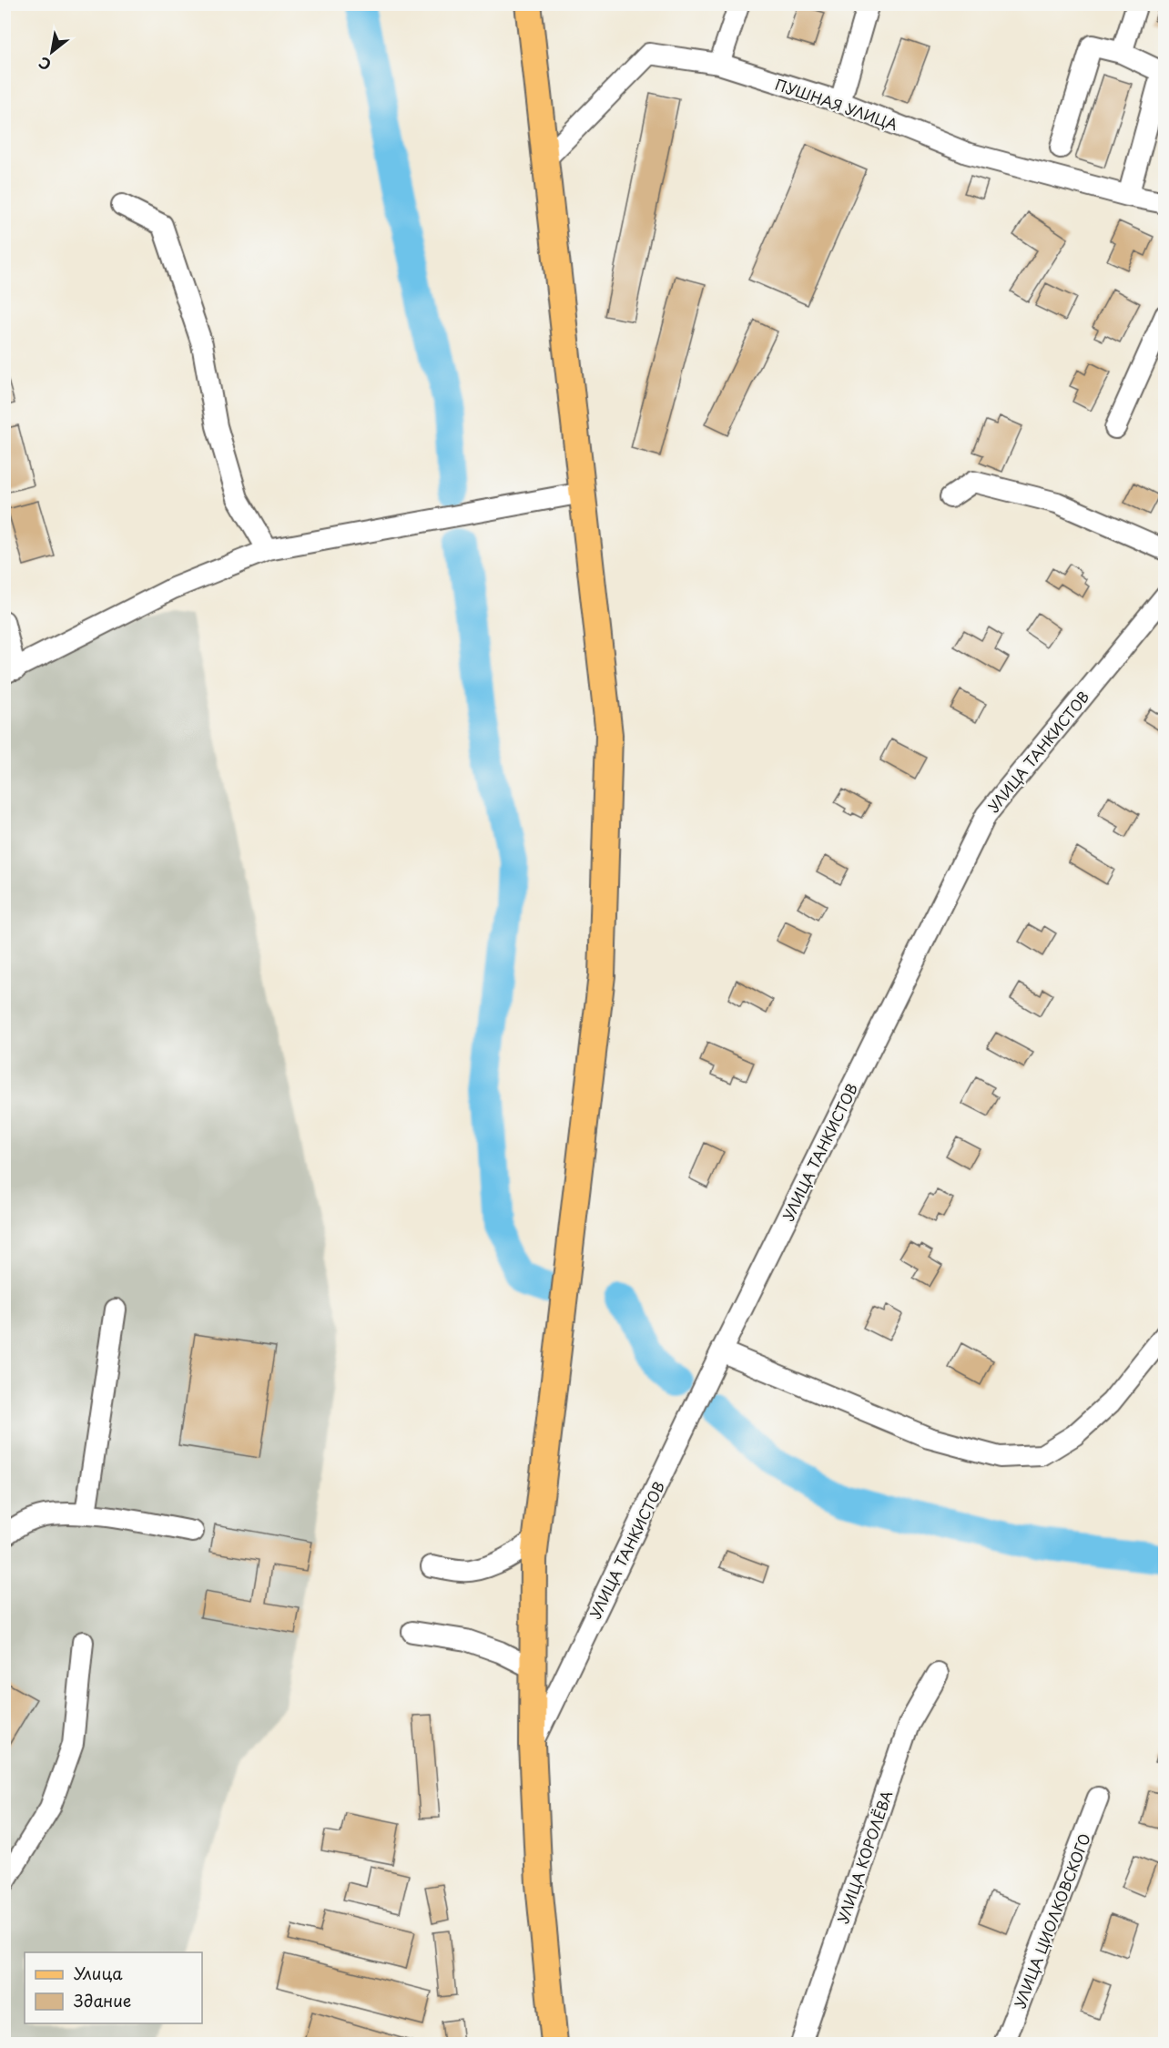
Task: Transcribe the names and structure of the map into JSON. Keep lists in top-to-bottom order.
{
  "streets": {
    "street": [
      "ПУШНАЯ УЛИЦА",
      "УЛИЦА ТАНКИСТОВ",
      "УЛИЦА КОРОЛЁВА",
      "УЛИЦА ЦИОЛКОВСКОГО"
    ]
  },
  "legend": ["Улица", "Здание"],
  "north": "bottom left"
}
